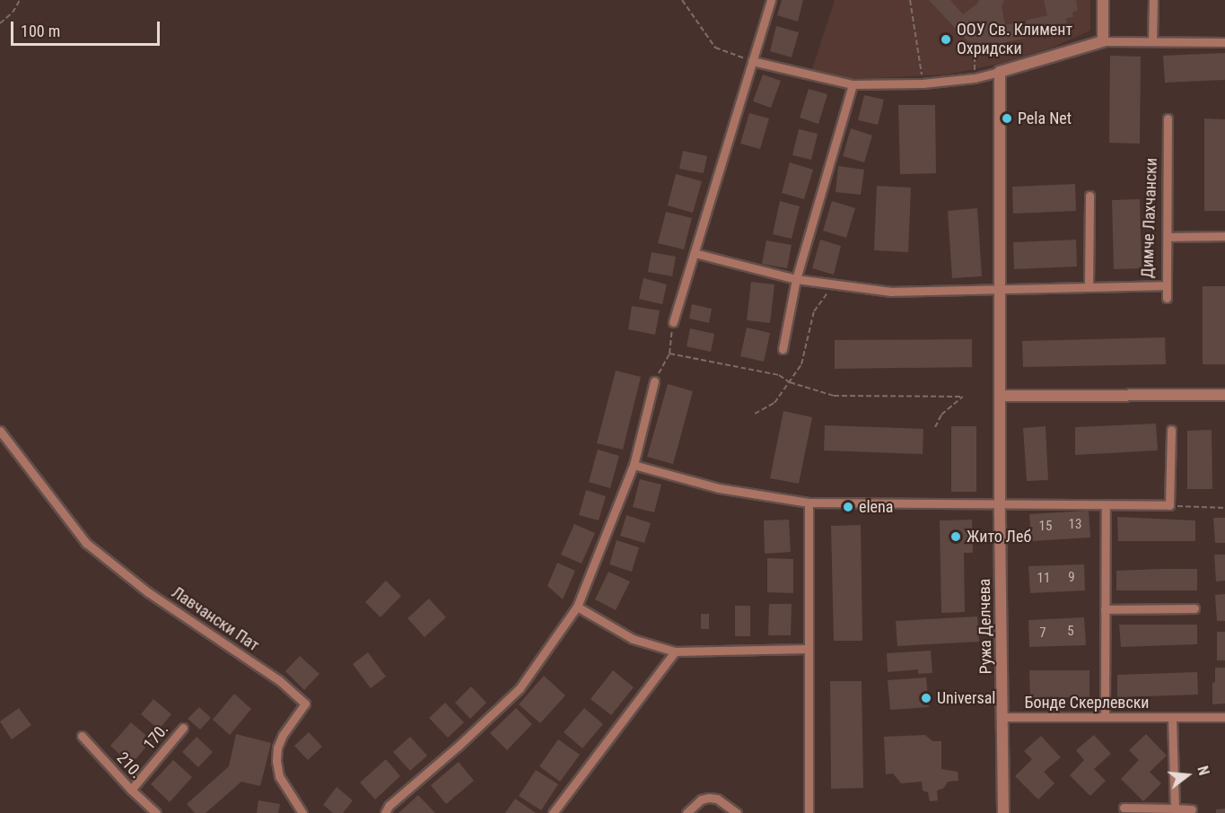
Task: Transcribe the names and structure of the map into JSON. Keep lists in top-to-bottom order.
{
  "streets": {
    "street": [
      "Димче Лахчански",
      "Лавчански Пат",
      "Ружа Делчева",
      "Бонде Скерлевски",
      "170.",
      "210."
    ]
  },
  "crossings": [
    ["Ружа Делчева", "Бонде Скерлевски"],
    ["170.", "210."]
  ],
  "places": [
    "ООУ Св. Климент Охридски",
    "Pela Net",
    "elena",
    "Жито Леб",
    "Universal"
  ],
  "house_numbers": [
    "13",
    "15",
    "9",
    "11",
    "5",
    "7"
  ],
  "scale_bar": "100 m",
  "north": "right"
}
